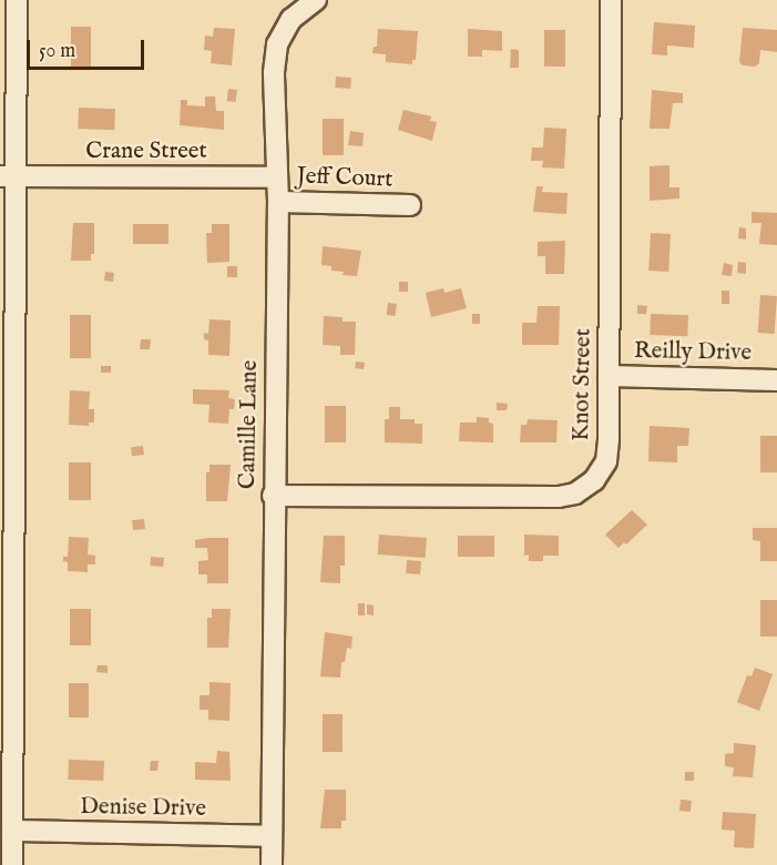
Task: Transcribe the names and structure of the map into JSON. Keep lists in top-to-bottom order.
{
  "streets": {
    "street": [
      "Crane Street",
      "Jeff Court",
      "Reilly Drive",
      "Knot Street",
      "Camille Lane",
      "Denise Drive"
    ]
  },
  "crossings": [
    ["Crane Street", "Camille Lane"],
    ["Jeff Court", "Camille Lane"],
    ["Reilly Drive", "Knot Street"],
    ["Knot Street", "Camille Lane"],
    ["Camille Lane", "Denise Drive"]
  ],
  "scale_bar": "50 m"
}
